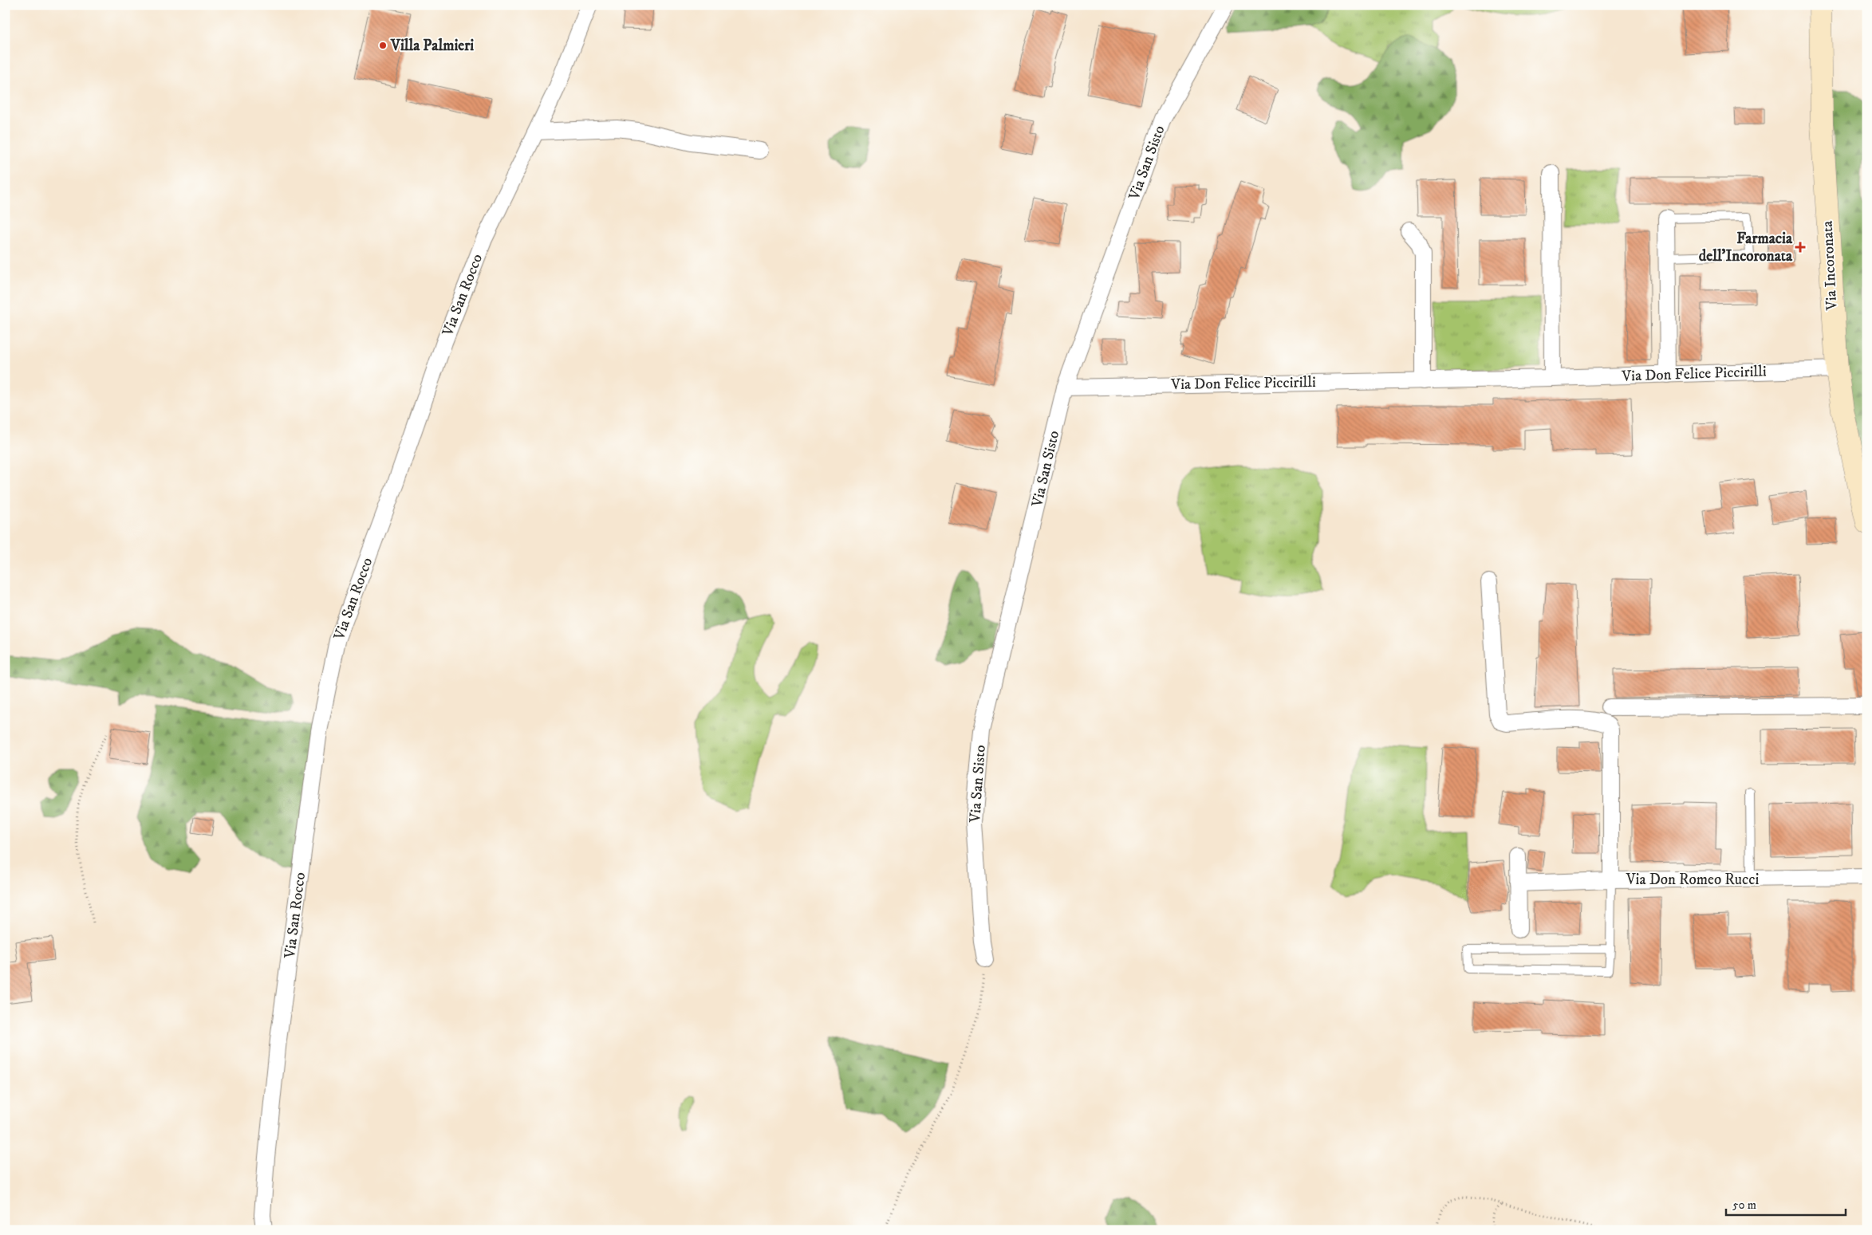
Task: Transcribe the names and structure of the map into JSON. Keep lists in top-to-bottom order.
{
  "streets": {
    "main road": ["Via Incoronata"],
    "street": [
      "Via San Sisto",
      "Via San Rocco",
      "Via Don Felice Piccirilli",
      "Via Don Romeo Rucci"
    ]
  },
  "crossings": [
    ["Via San Sisto", "Via Don Felice Piccirilli"],
    ["Via Incoronata", "Via Don Felice Piccirilli"]
  ],
  "places": {
    "other": ["Villa Palmieri"],
    "health": ["Farmacia dell'Incoronata"]
  },
  "scale_bar": "50 m"
}
